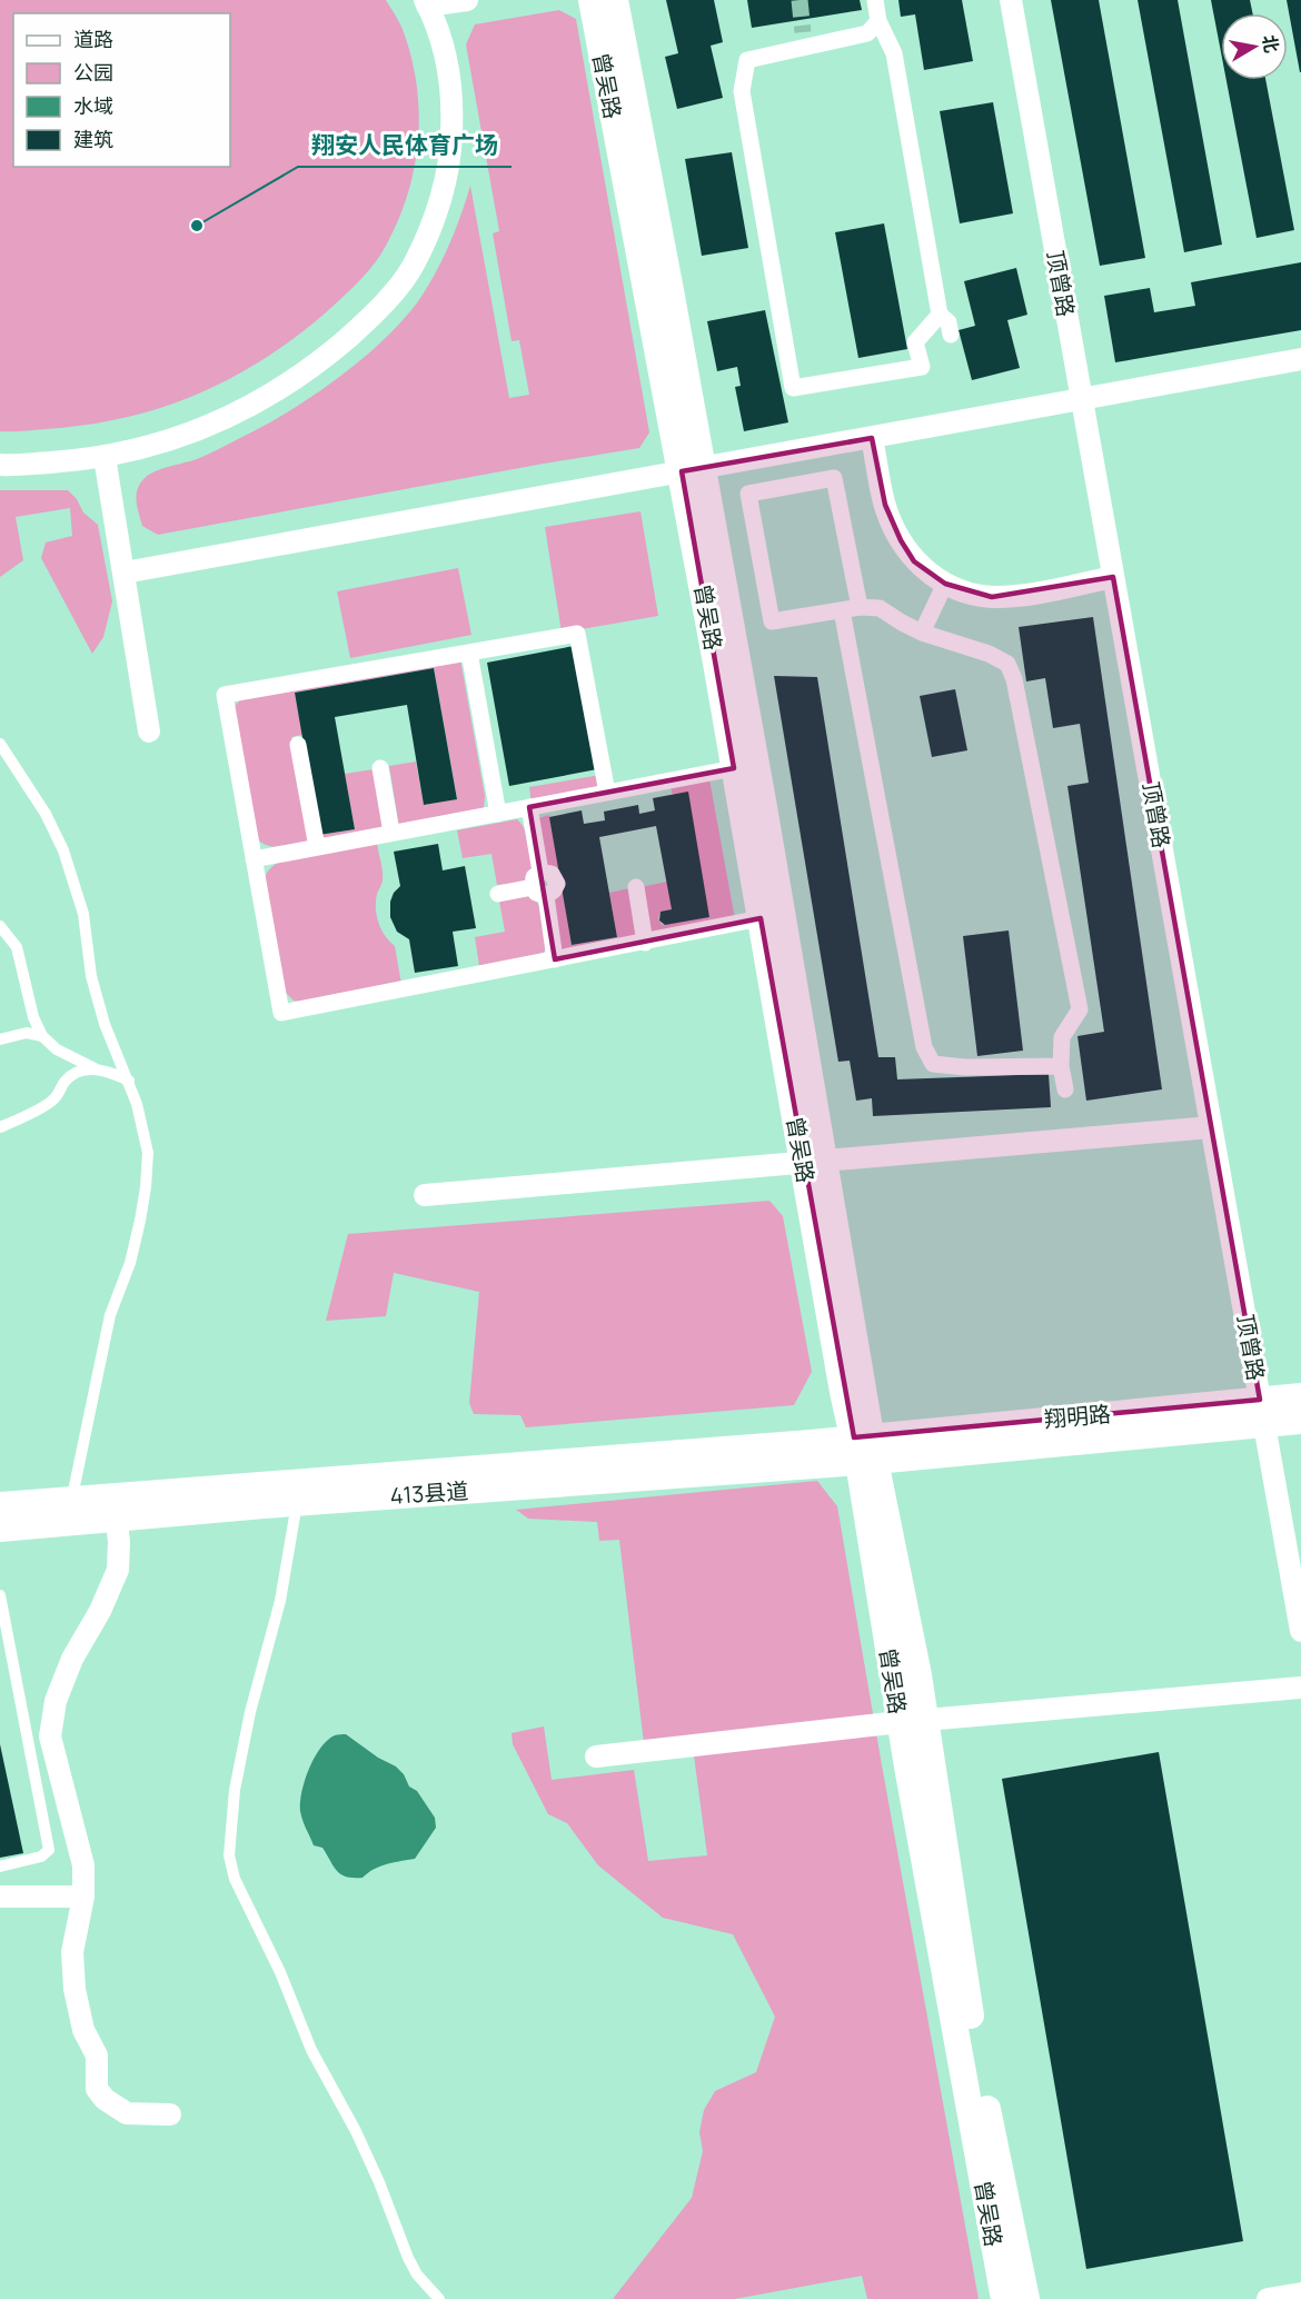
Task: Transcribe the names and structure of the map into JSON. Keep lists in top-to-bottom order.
{
  "streets": {
    "street": [
      "曾吴路",
      "顶曾路",
      "翔明路",
      "413县道"
    ]
  },
  "crossings": [
    ["曾吴路", "翔明路"],
    ["曾吴路", "413县道"],
    ["顶曾路", "翔明路"],
    ["翔明路", "413县道"]
  ],
  "places": ["翔安人民体育广场"],
  "legend": [
    "道路",
    "公园",
    "水域",
    "建筑"
  ],
  "north": "right"
}
